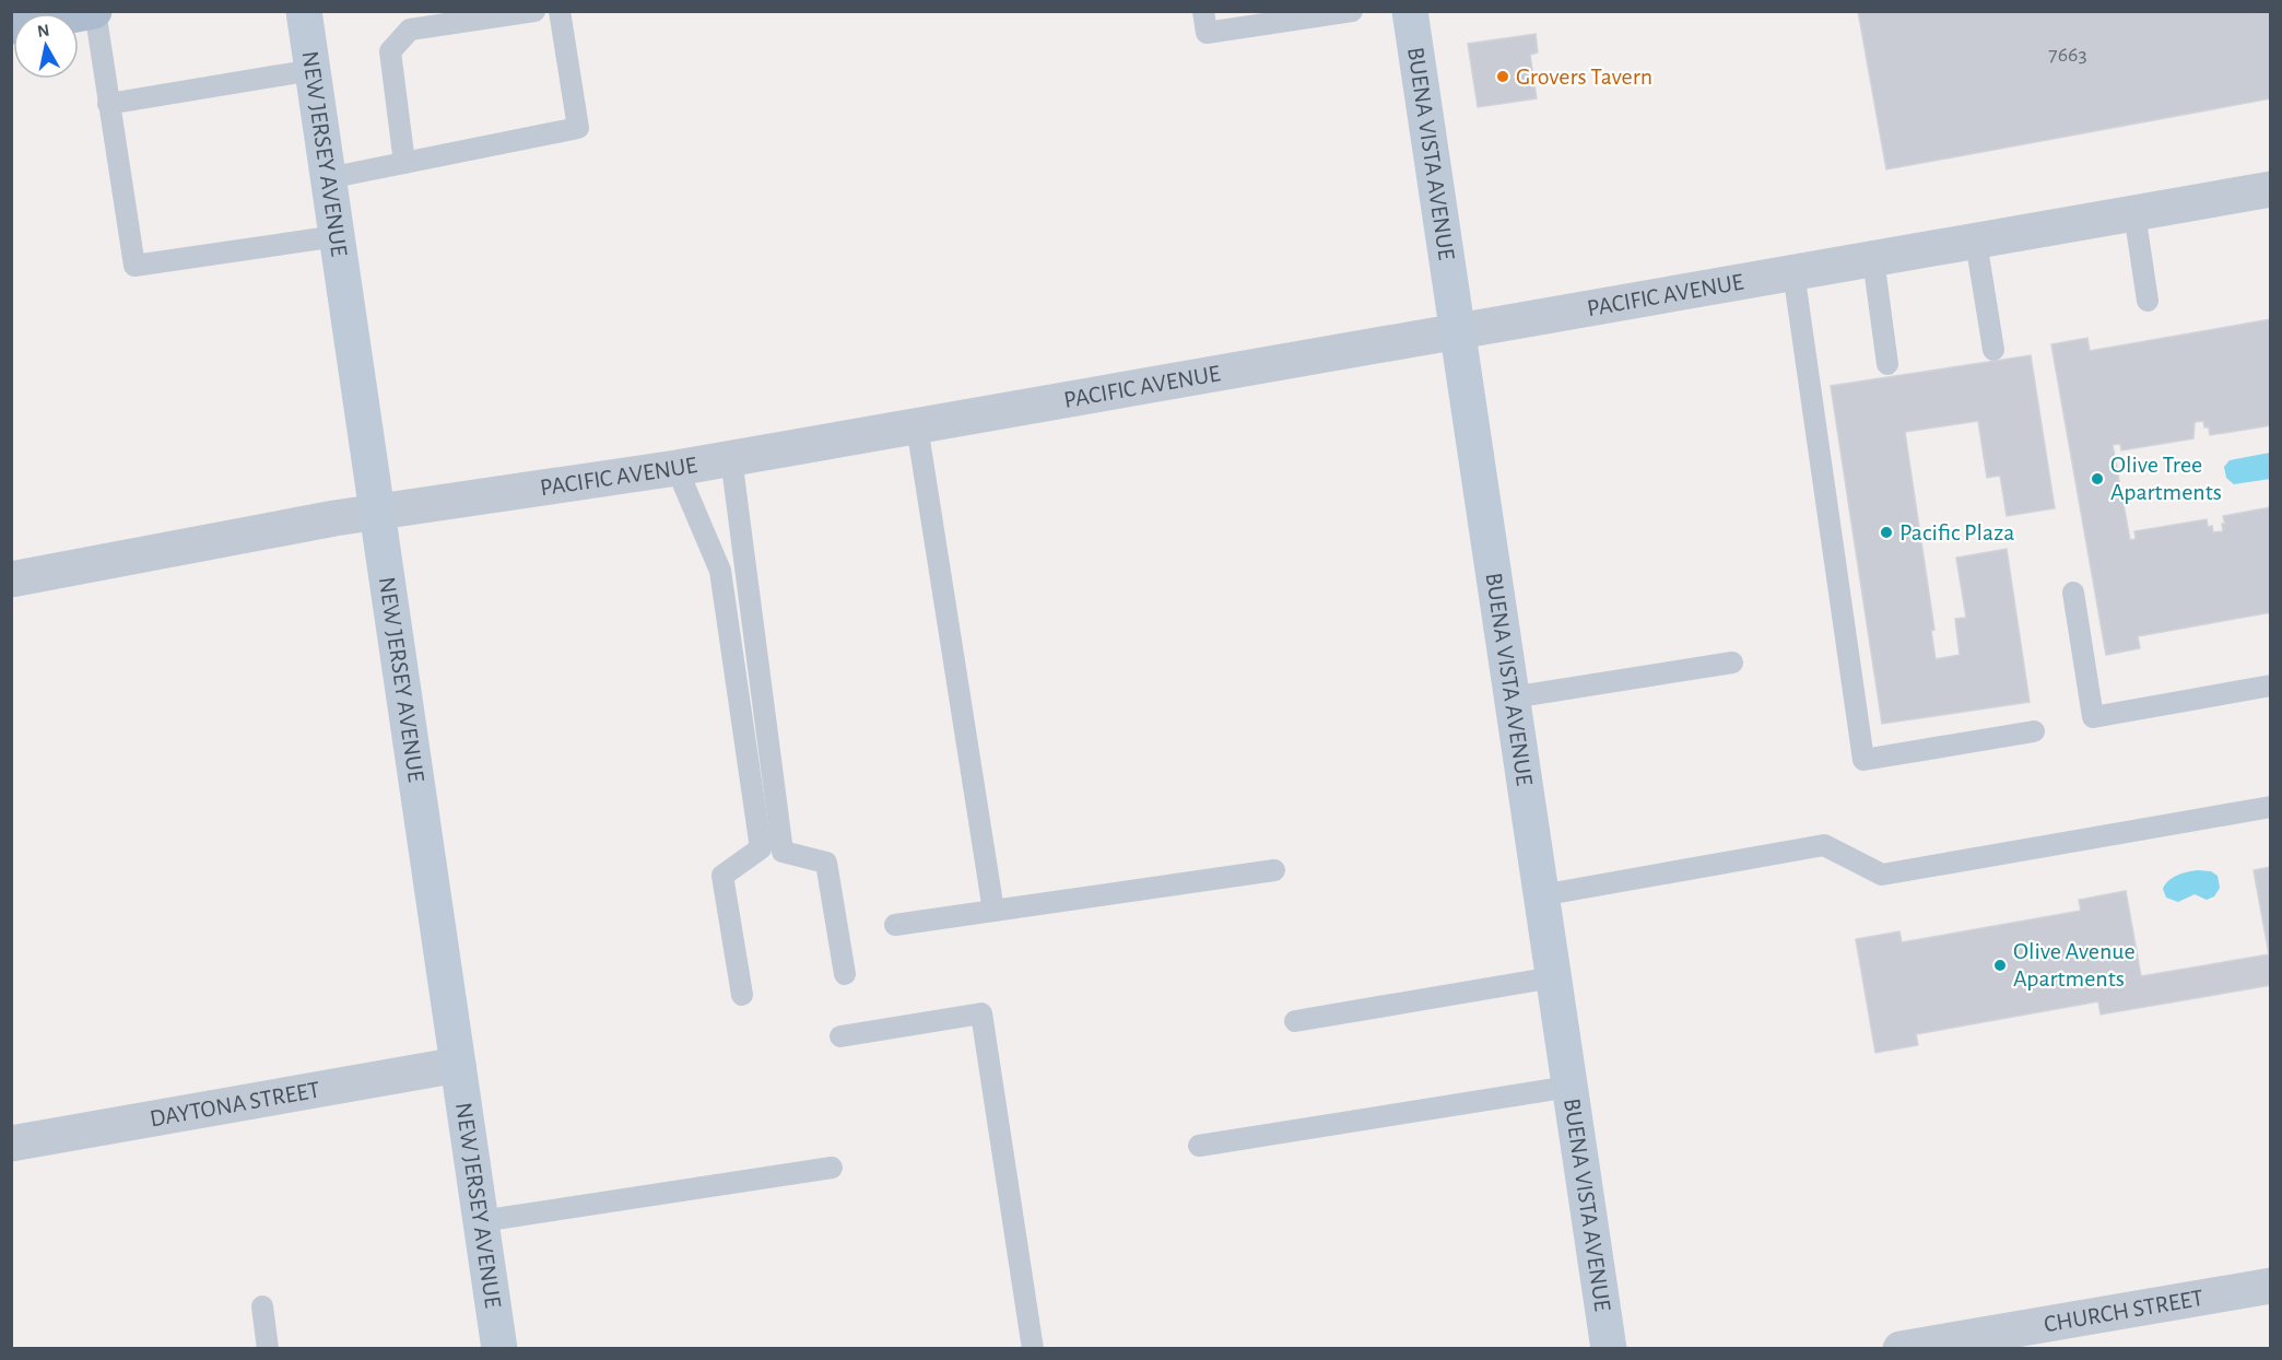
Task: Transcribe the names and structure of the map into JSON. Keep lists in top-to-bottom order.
{
  "streets": {
    "street": [
      "NEW JERSEY AVENUE",
      "BUENA VISTA AVENUE",
      "PACIFIC AVENUE",
      "DAYTONA STREET",
      "CHURCH STREET"
    ]
  },
  "crossings": [
    ["NEW JERSEY AVENUE", "PACIFIC AVENUE"],
    ["NEW JERSEY AVENUE", "DAYTONA STREET"],
    ["BUENA VISTA AVENUE", "PACIFIC AVENUE"]
  ],
  "places": [
    "Grovers Tavern",
    "Olive Tree Apartments",
    "Pacific Plaza",
    "Olive Avenue Apartments"
  ],
  "house_numbers": ["7663"],
  "north": "top"
}
